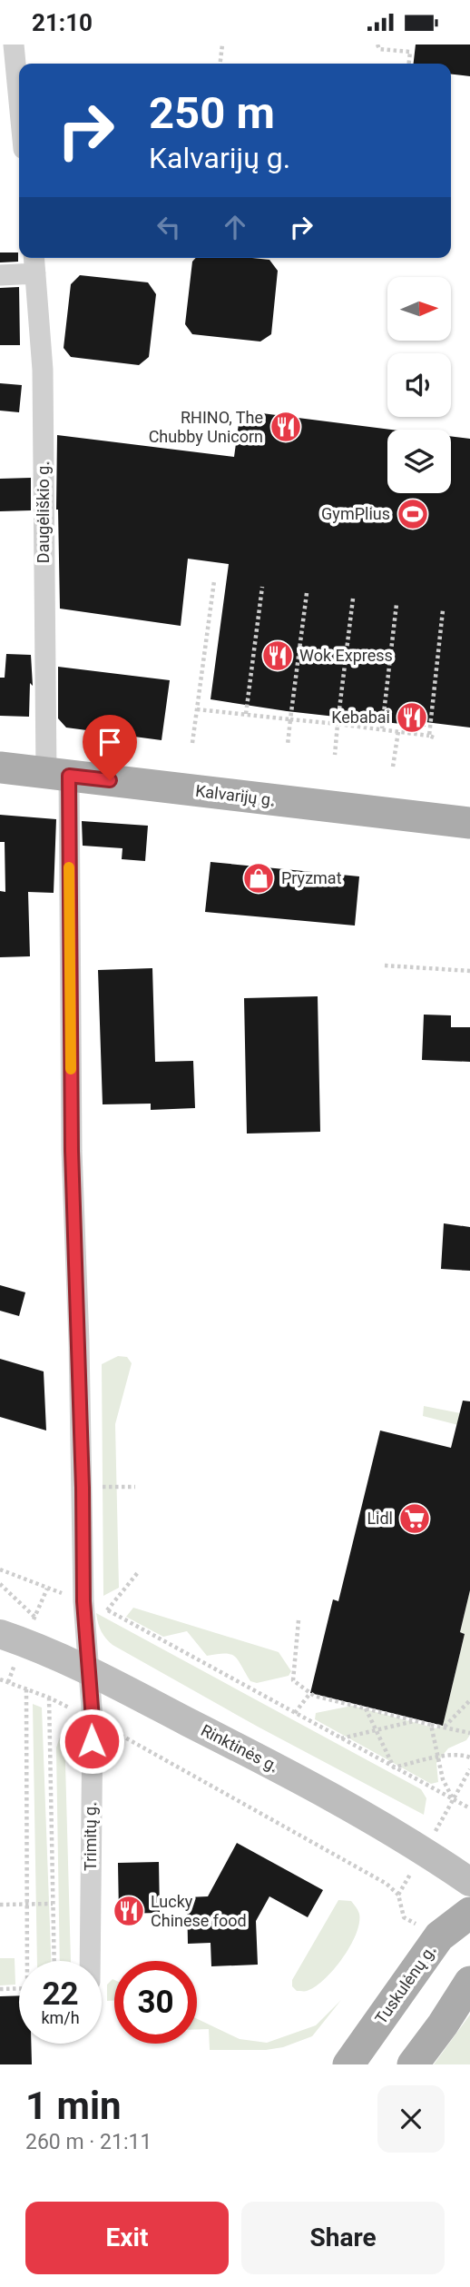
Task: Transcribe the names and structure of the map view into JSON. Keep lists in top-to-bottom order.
{
  "streets": {
    "main road": ["Kalvarijų g.", "Rinktinės g.", "Tuskulėnų g."],
    "street": ["Daugėliškio g.", "Trimitų g."]
  },
  "crossings": [
    ["Daugėliškio g.", "Kalvarijų g."],
    ["Daugėliškio g.", "Trimitų g."],
    ["Kalvarijų g.", "Trimitų g."],
    ["Rinktinės g.", "Trimitų g."]
  ],
  "places": {
    "restaurant": [
      "RHINO, The Chubby Unicorn",
      "Wok Express",
      "Kebabai",
      "Lucky Chinese food"
    ],
    "sports": ["GymPlius"],
    "shop": ["Pryzmat"],
    "supermarket": ["Lidl"]
  },
  "north": "right",
  "page": {
    "status": "21:10",
    "turn": ["250 m", "Kalvarijų g."],
    "speed": "22 km/h",
    "limit": "30",
    "heading": ["1 min", "260 m · 21:11"],
    "buttons": ["Exit", "Share"]
  }
}
